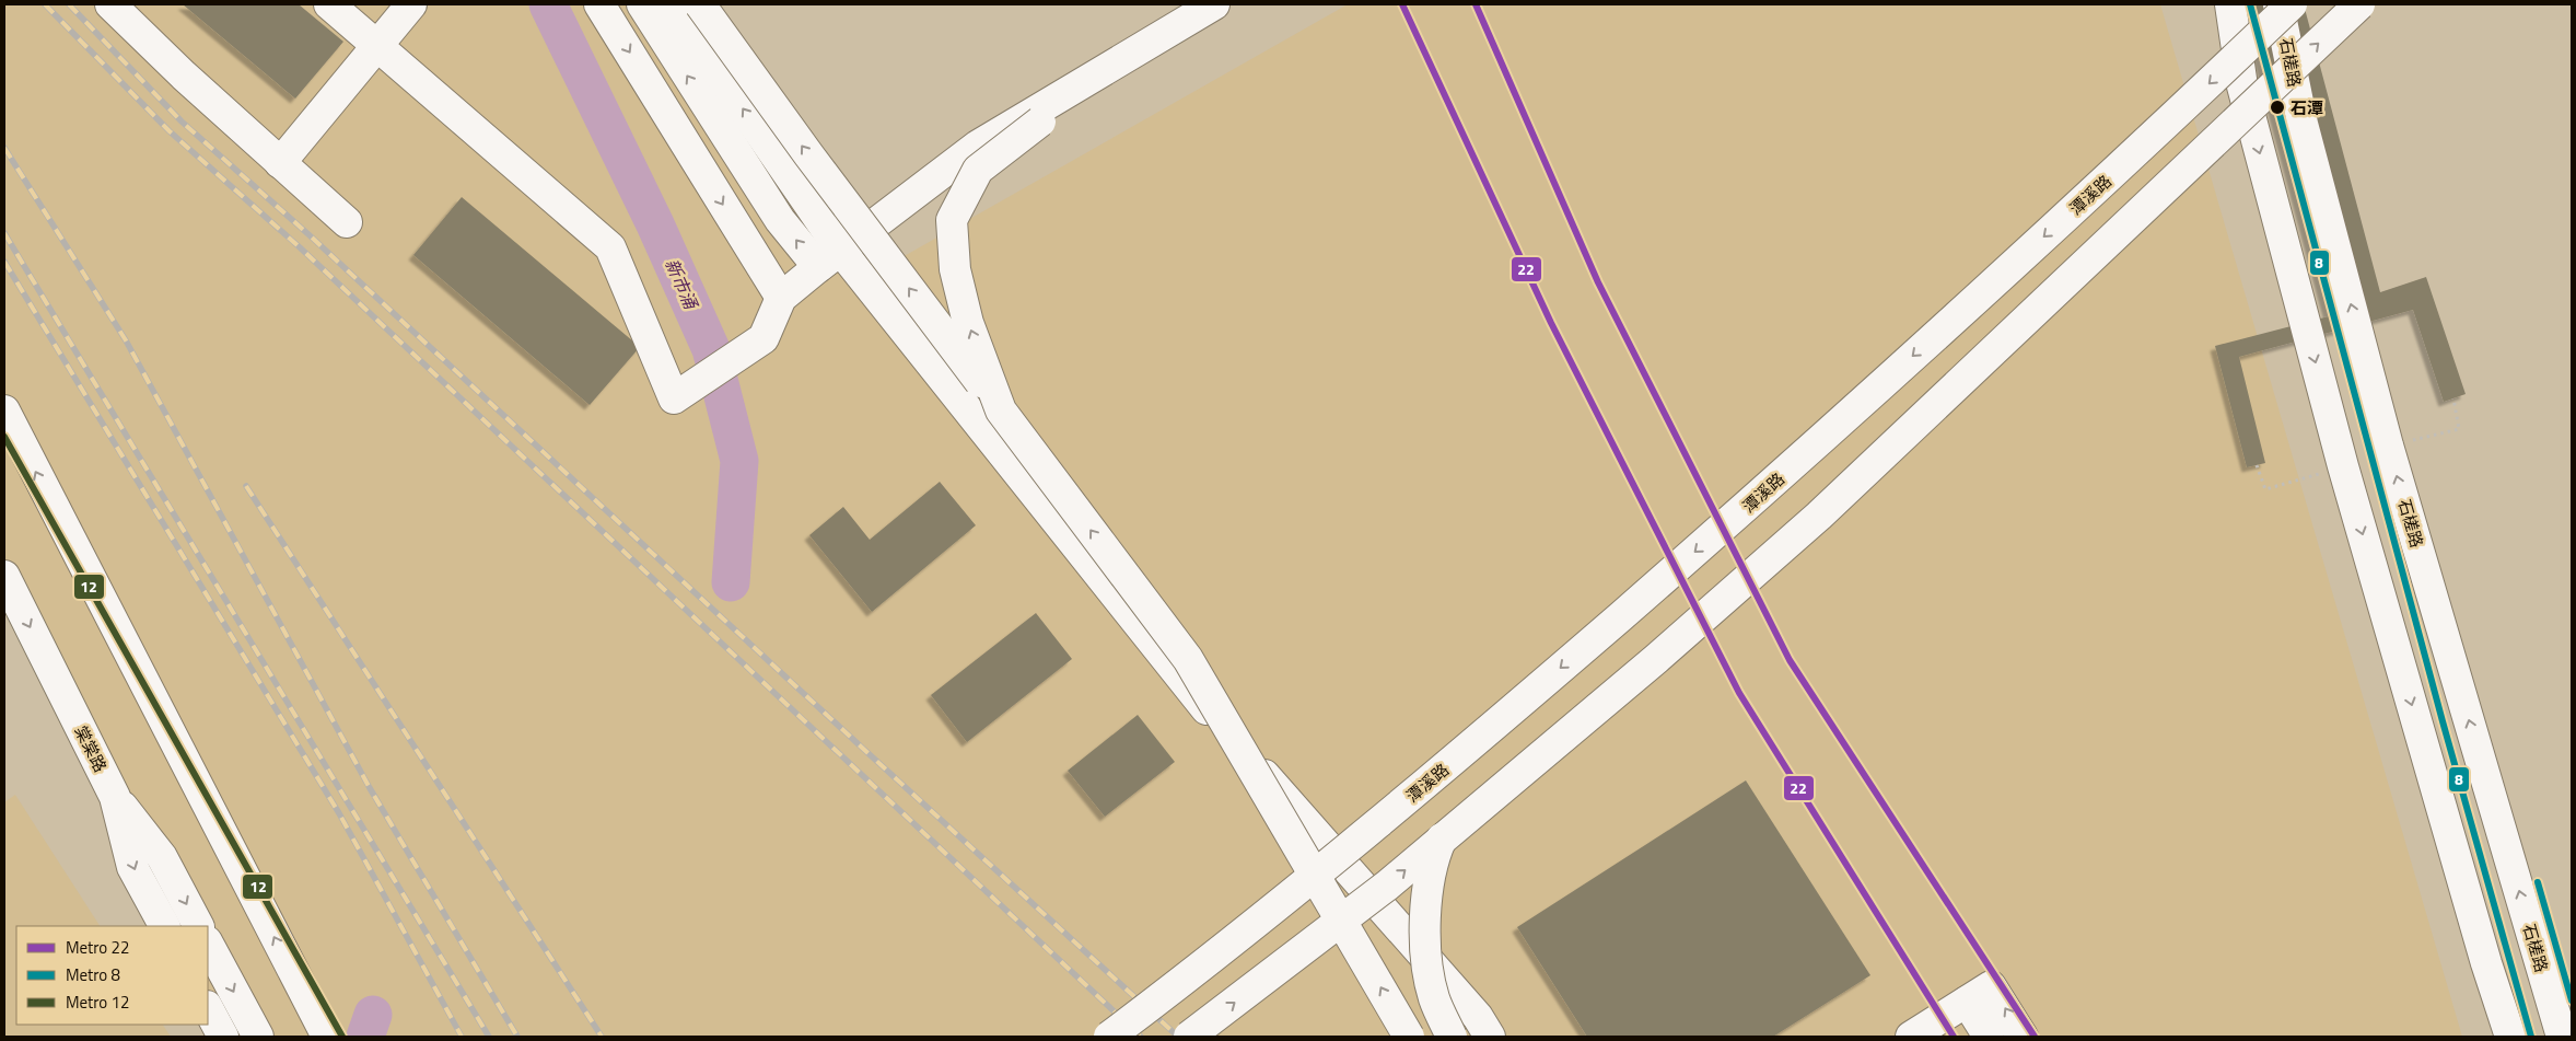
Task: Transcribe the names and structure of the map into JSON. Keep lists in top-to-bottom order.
{
  "streets": {
    "main road": ["石槎路", "潭溪路", "棠棠路"]
  },
  "water": ["新市涌"],
  "places": ["石潭"],
  "lines": ["metro line 22", "metro line 8", "metro line 12"],
  "legend": ["Metro 22", "Metro 8", "Metro 12"]
}
